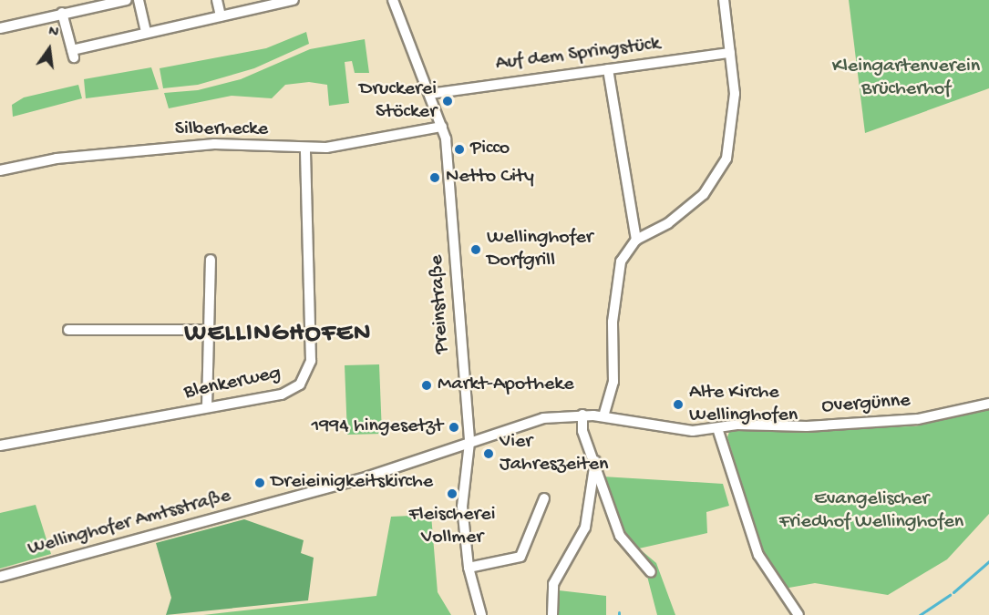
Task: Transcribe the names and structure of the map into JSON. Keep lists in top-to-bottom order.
{
  "streets": {
    "street": [
      "Auf dem Springstück",
      "Silberhecke",
      "Preinstraße",
      "Blenkerweg",
      "Overgünne",
      "Wellinghofer Amtsstraße"
    ]
  },
  "crossings": [
    ["Auf dem Springstück", "Preinstraße"],
    ["Silberhecke", "Preinstraße"],
    ["Silberhecke", "Blenkerweg"],
    ["Preinstraße", "Wellinghofer Amtsstraße"],
    ["Overgünne", "Wellinghofer Amtsstraße"]
  ],
  "districts": ["WELLINGHOFEN"],
  "parks": ["Kleingartenverein Brücherhof", "Evangelischer Friedhof Wellinghofen"],
  "places": [
    "Druckerei Stöcker",
    "Picco",
    "Netto City",
    "Wellinghofer Dorfgrill",
    "Markt-Apotheke",
    "Alte Kirche Wellinghofen",
    "1994 hingesetzt",
    "Vier Jahreszeiten",
    "Dreieinigkeitskirche",
    "Fleischerei Vollmer"
  ],
  "north": "top"
}
